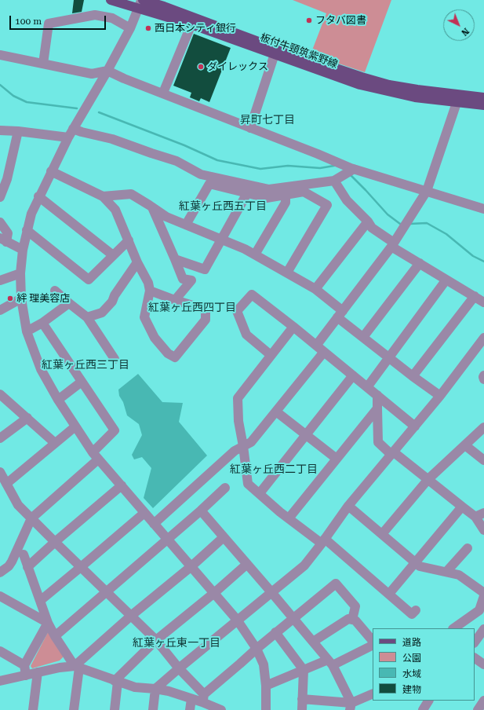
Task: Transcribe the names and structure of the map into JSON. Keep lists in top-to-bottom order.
{
  "streets": {
    "main road": ["板付牛頸筑紫野線"]
  },
  "districts": [
    "昇町七丁目",
    "紅葉ヶ丘西五丁目",
    "紅葉ヶ丘西四丁目",
    "紅葉ヶ丘西三丁目",
    "紅葉ヶ丘西二丁目",
    "紅葉ヶ丘東一丁目"
  ],
  "places": [
    "フタバ図書",
    "西日本シティ銀行",
    "ダイレックス",
    "絆 理美容店"
  ],
  "legend": [
    "道路",
    "公園",
    "水域",
    "建物"
  ],
  "scale_bar": "100 m",
  "north": "bottom right"
}
